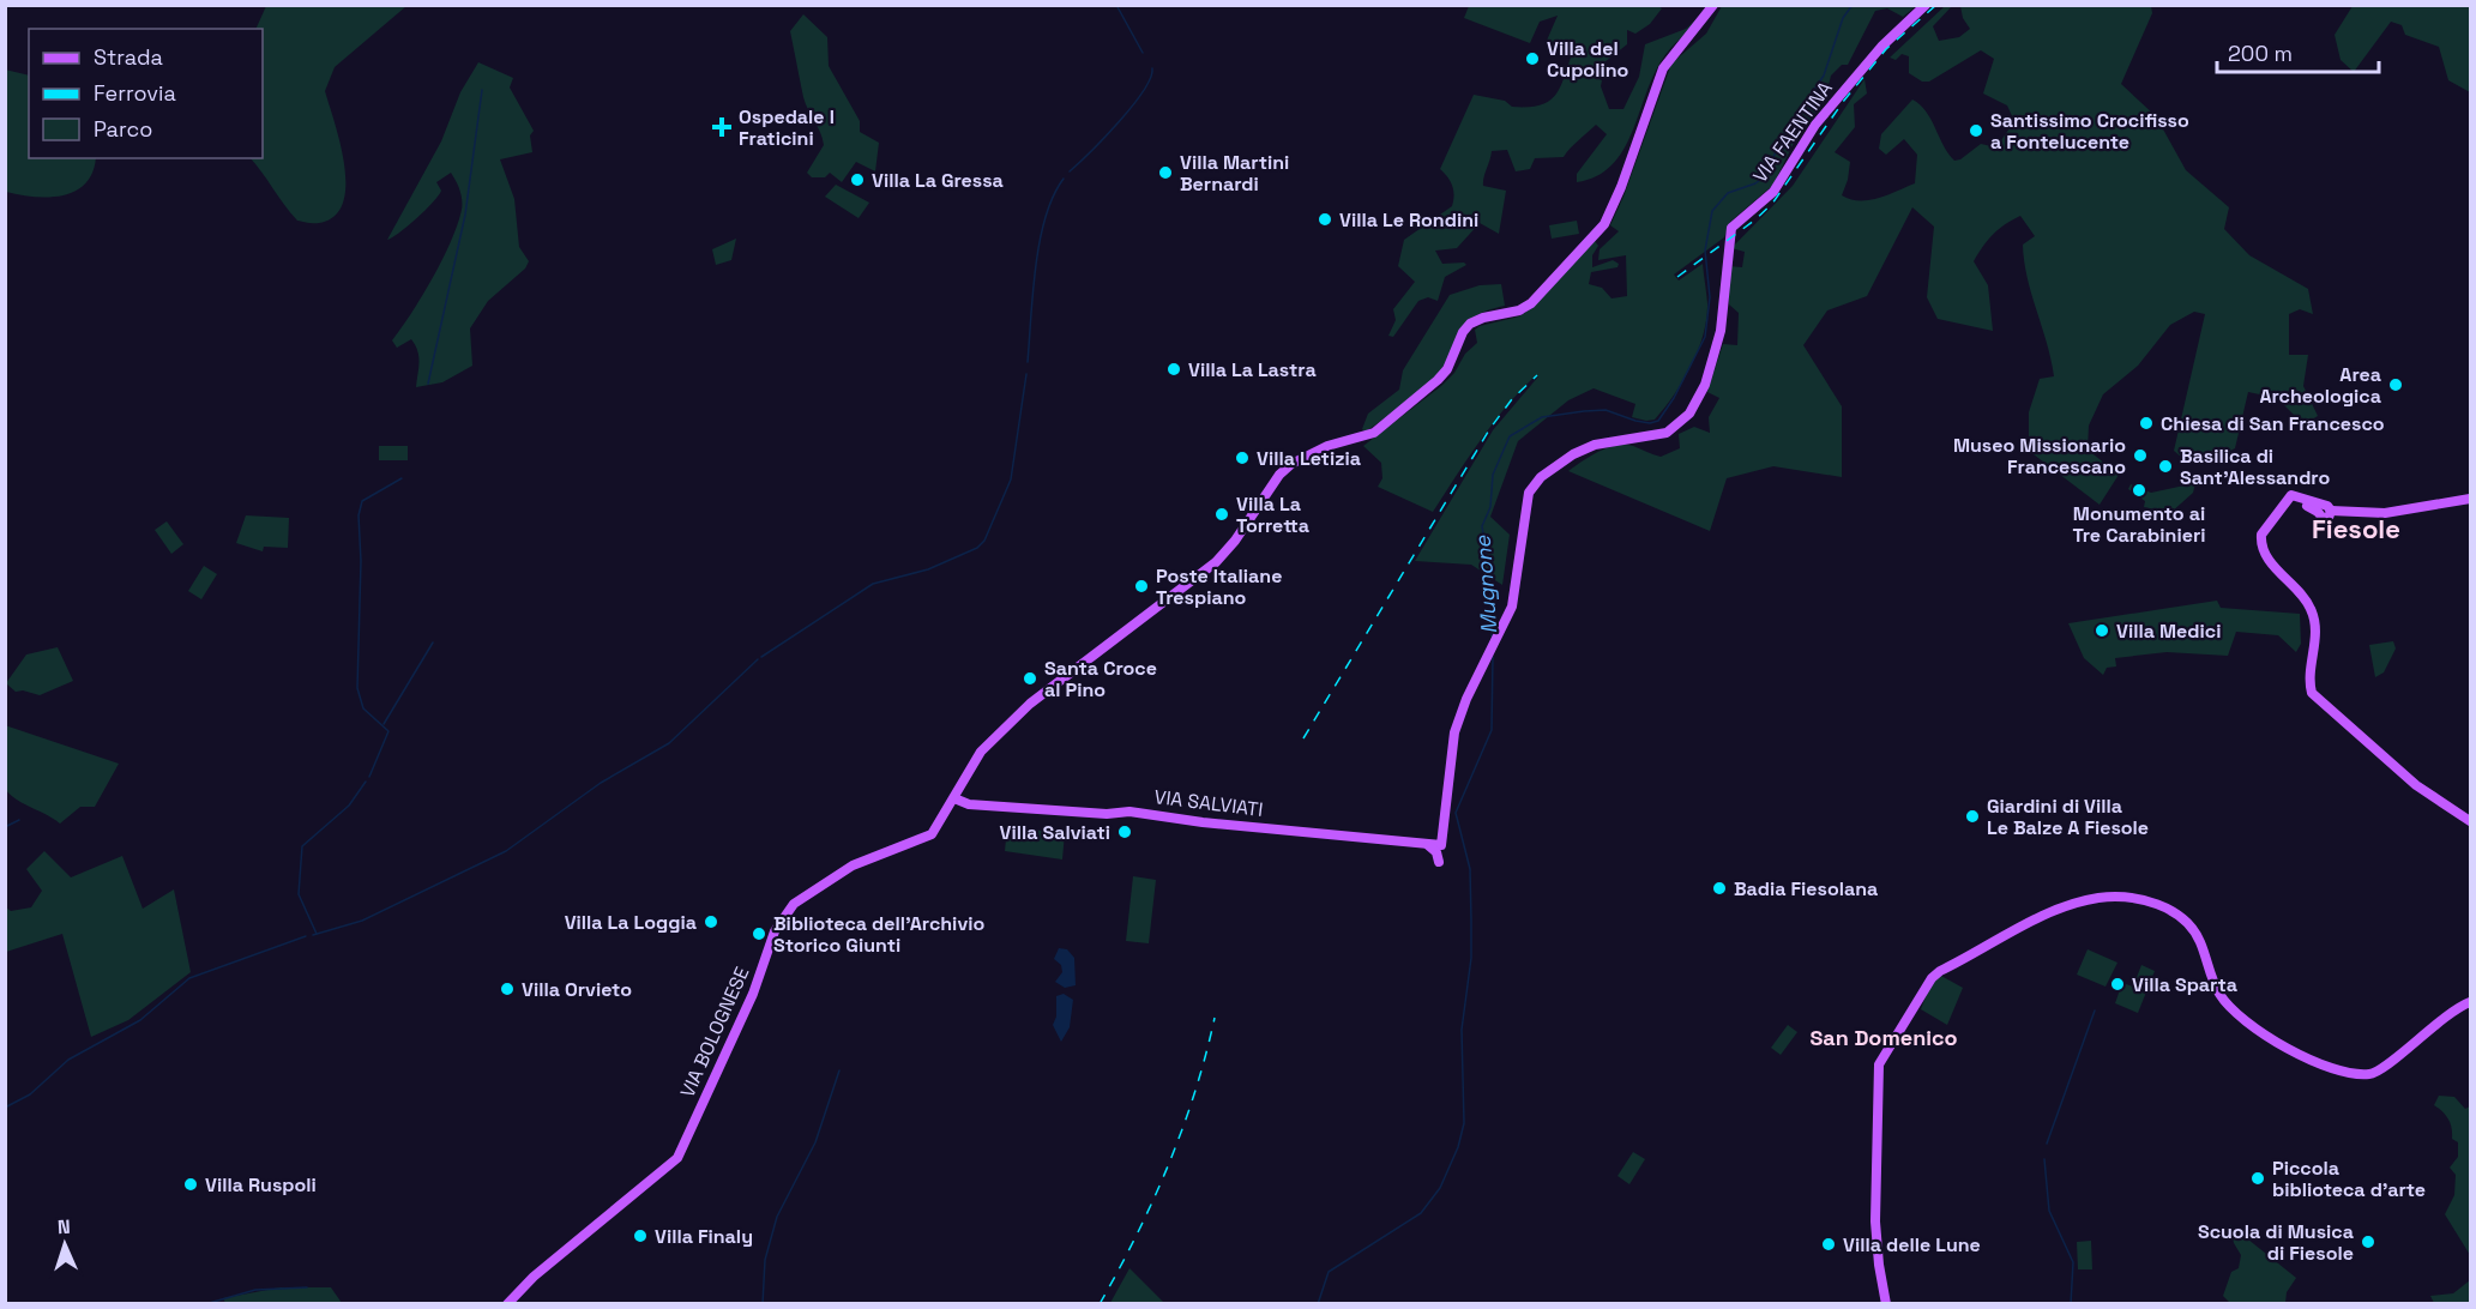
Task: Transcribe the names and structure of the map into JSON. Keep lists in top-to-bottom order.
{
  "streets": {
    "main road": ["VIA FAENTINA", "VIA SALVIATI", "VIA BOLOGNESE"]
  },
  "crossings": [
    ["VIA FAENTINA", "VIA SALVIATI"],
    ["VIA SALVIATI", "VIA BOLOGNESE"]
  ],
  "districts": ["Fiesole", "San Domenico"],
  "water": ["Mugnone"],
  "places": {
    "other": [
      "Villa del Cupolino",
      "Santissimo Crocifisso a Fontelucente",
      "Villa Martini Bernardi",
      "Villa La Gressa",
      "Villa Le Rondini",
      "Villa La Lastra",
      "Area Archeologica",
      "Chiesa di San Francesco",
      "Museo Missionario Francescano",
      "Villa Letizia",
      "Basilica di Sant'Alessandro",
      "Monumento ai Tre Carabinieri",
      "Villa La Torretta",
      "Poste Italiane Trespiano",
      "Villa Medici",
      "Santa Croce al Pino",
      "Giardini di Villa Le Balze A Fiesole",
      "Villa Salviati",
      "Badia Fiesolana",
      "Villa La Loggia",
      "Biblioteca dell'Archivio Storico Giunti",
      "Villa Sparta",
      "Villa Orvieto",
      "Piccola biblioteca d'arte",
      "Villa Ruspoli",
      "Villa Finaly",
      "Scuola di Musica di Fiesole",
      "Villa delle Lune"
    ],
    "health": ["Ospedale I Fraticini"]
  },
  "legend": ["Strada", "Ferrovia", "Parco"],
  "scale_bar": "200 m",
  "north": "top"
}
